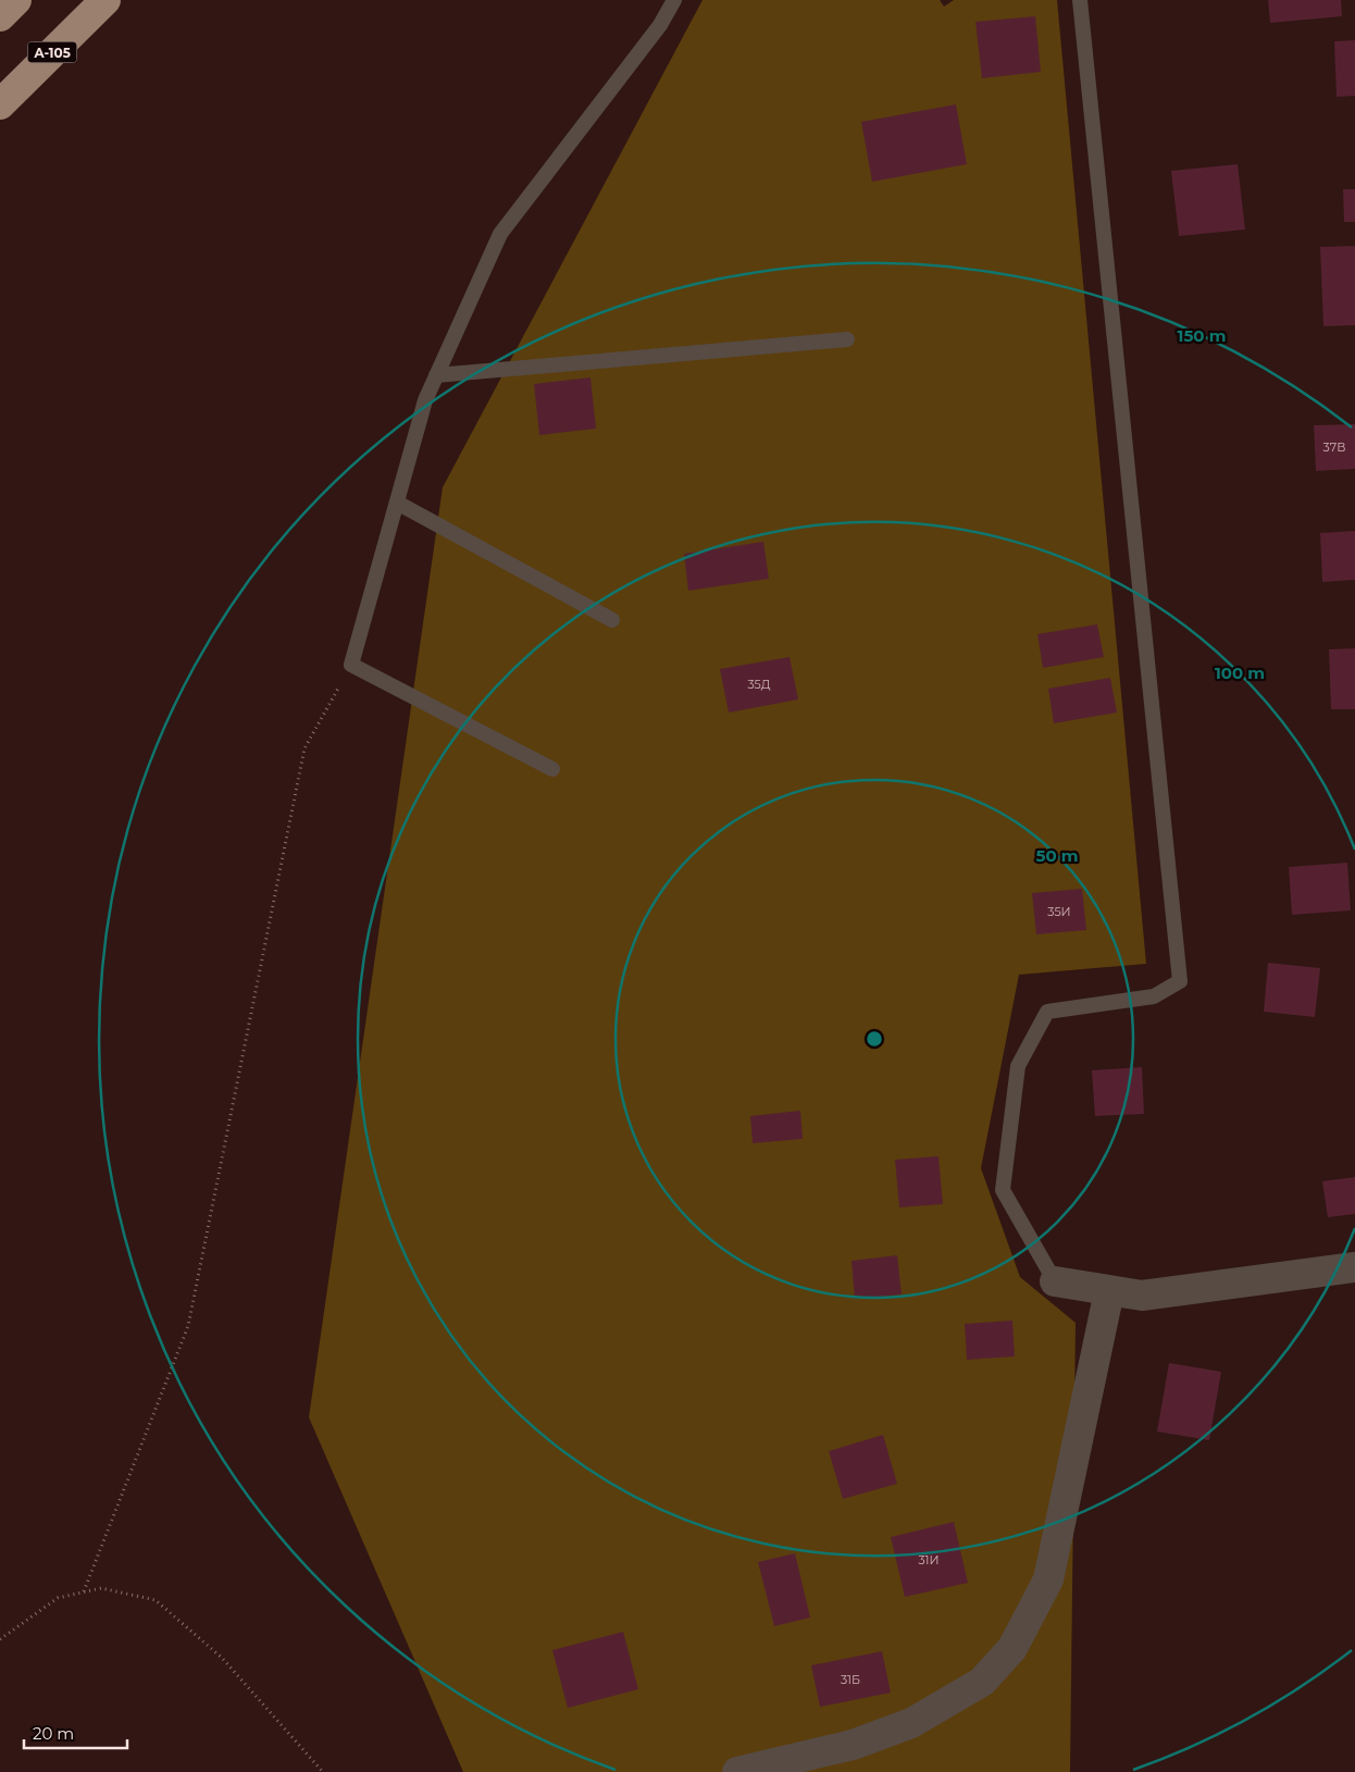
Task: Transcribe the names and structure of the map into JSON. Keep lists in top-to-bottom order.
{
  "streets": {
    "highway": ["А-105"]
  },
  "house_numbers": [
    "37В",
    "35Д",
    "35И",
    "31И",
    "31Б"
  ],
  "scale_bar": "20 m",
  "rings": ["150 m", "100 m", "50 m"]
}
